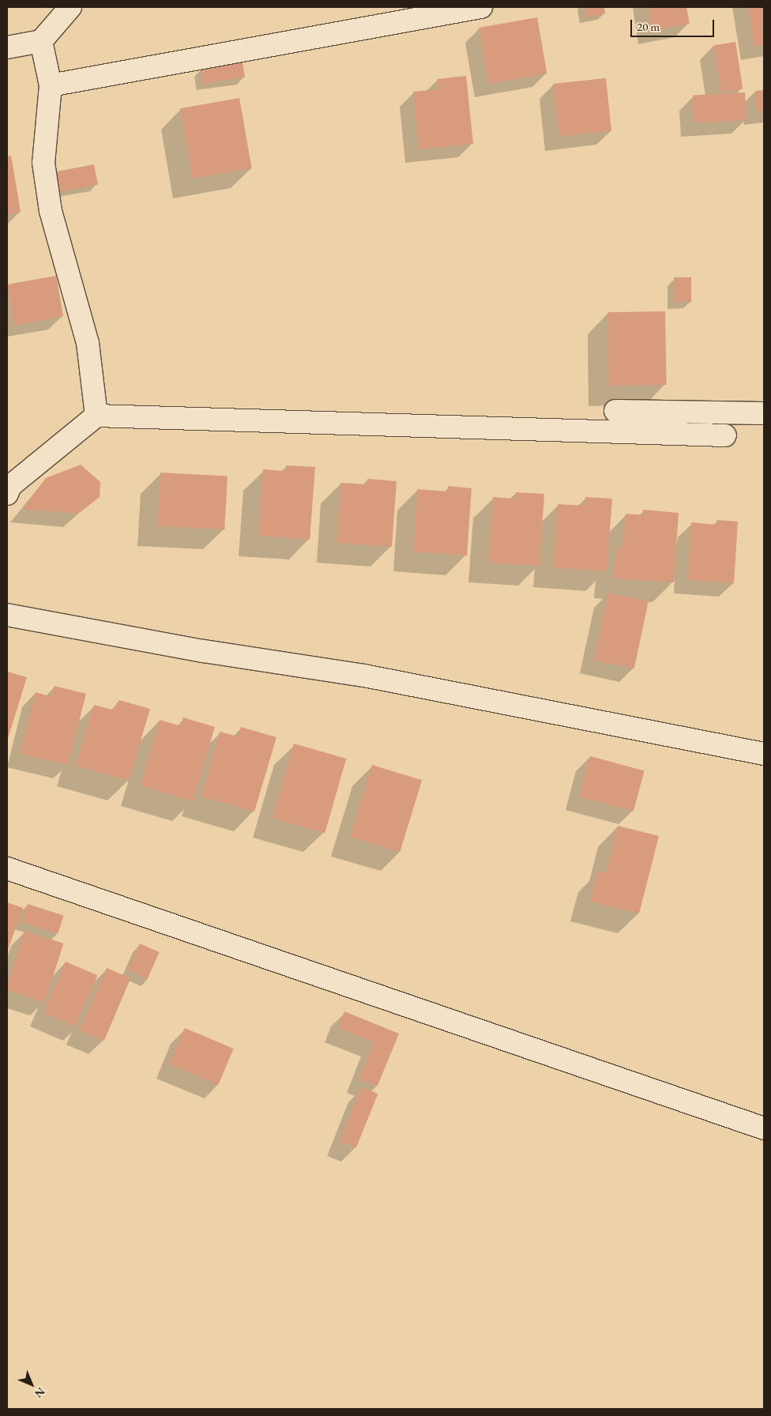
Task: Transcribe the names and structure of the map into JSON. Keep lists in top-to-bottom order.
{
  "scale_bar": "20 m",
  "north": "bottom right"
}
